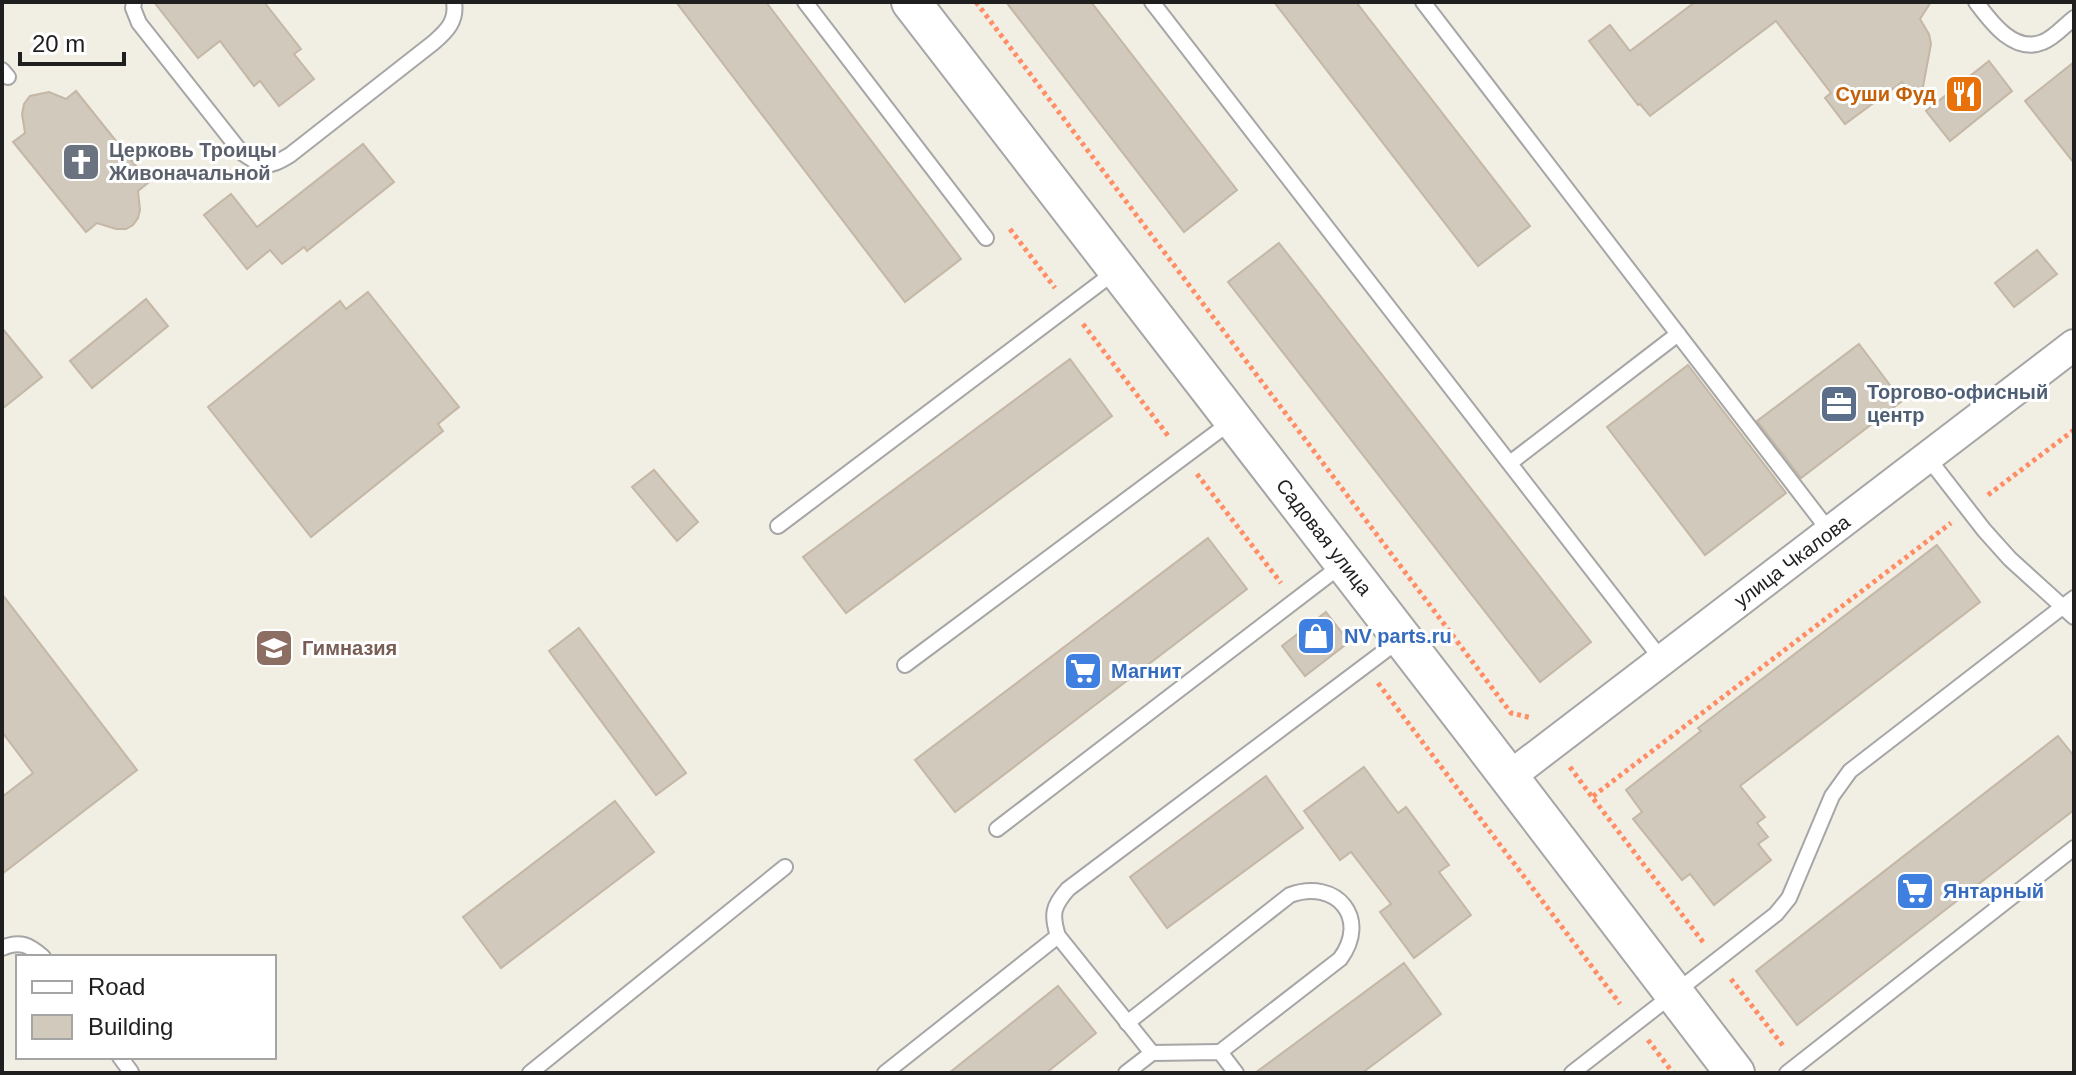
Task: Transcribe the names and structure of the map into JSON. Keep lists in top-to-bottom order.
{
  "streets": {
    "street": ["Садовая улица", "улица Чкалова"]
  },
  "crossings": [
    ["Садовая улица", "улица Чкалова"]
  ],
  "places": {
    "restaurant": ["Суши Фуд"],
    "church": ["Церковь Троицы Живоначальной"],
    "office": ["Торгово-офисный центр"],
    "shop": ["NV parts.ru"],
    "school or university": ["Гимназия"],
    "supermarket": ["Магнит", "Янтарный"]
  },
  "legend": ["Road", "Building"],
  "scale_bar": "20 m"
}
